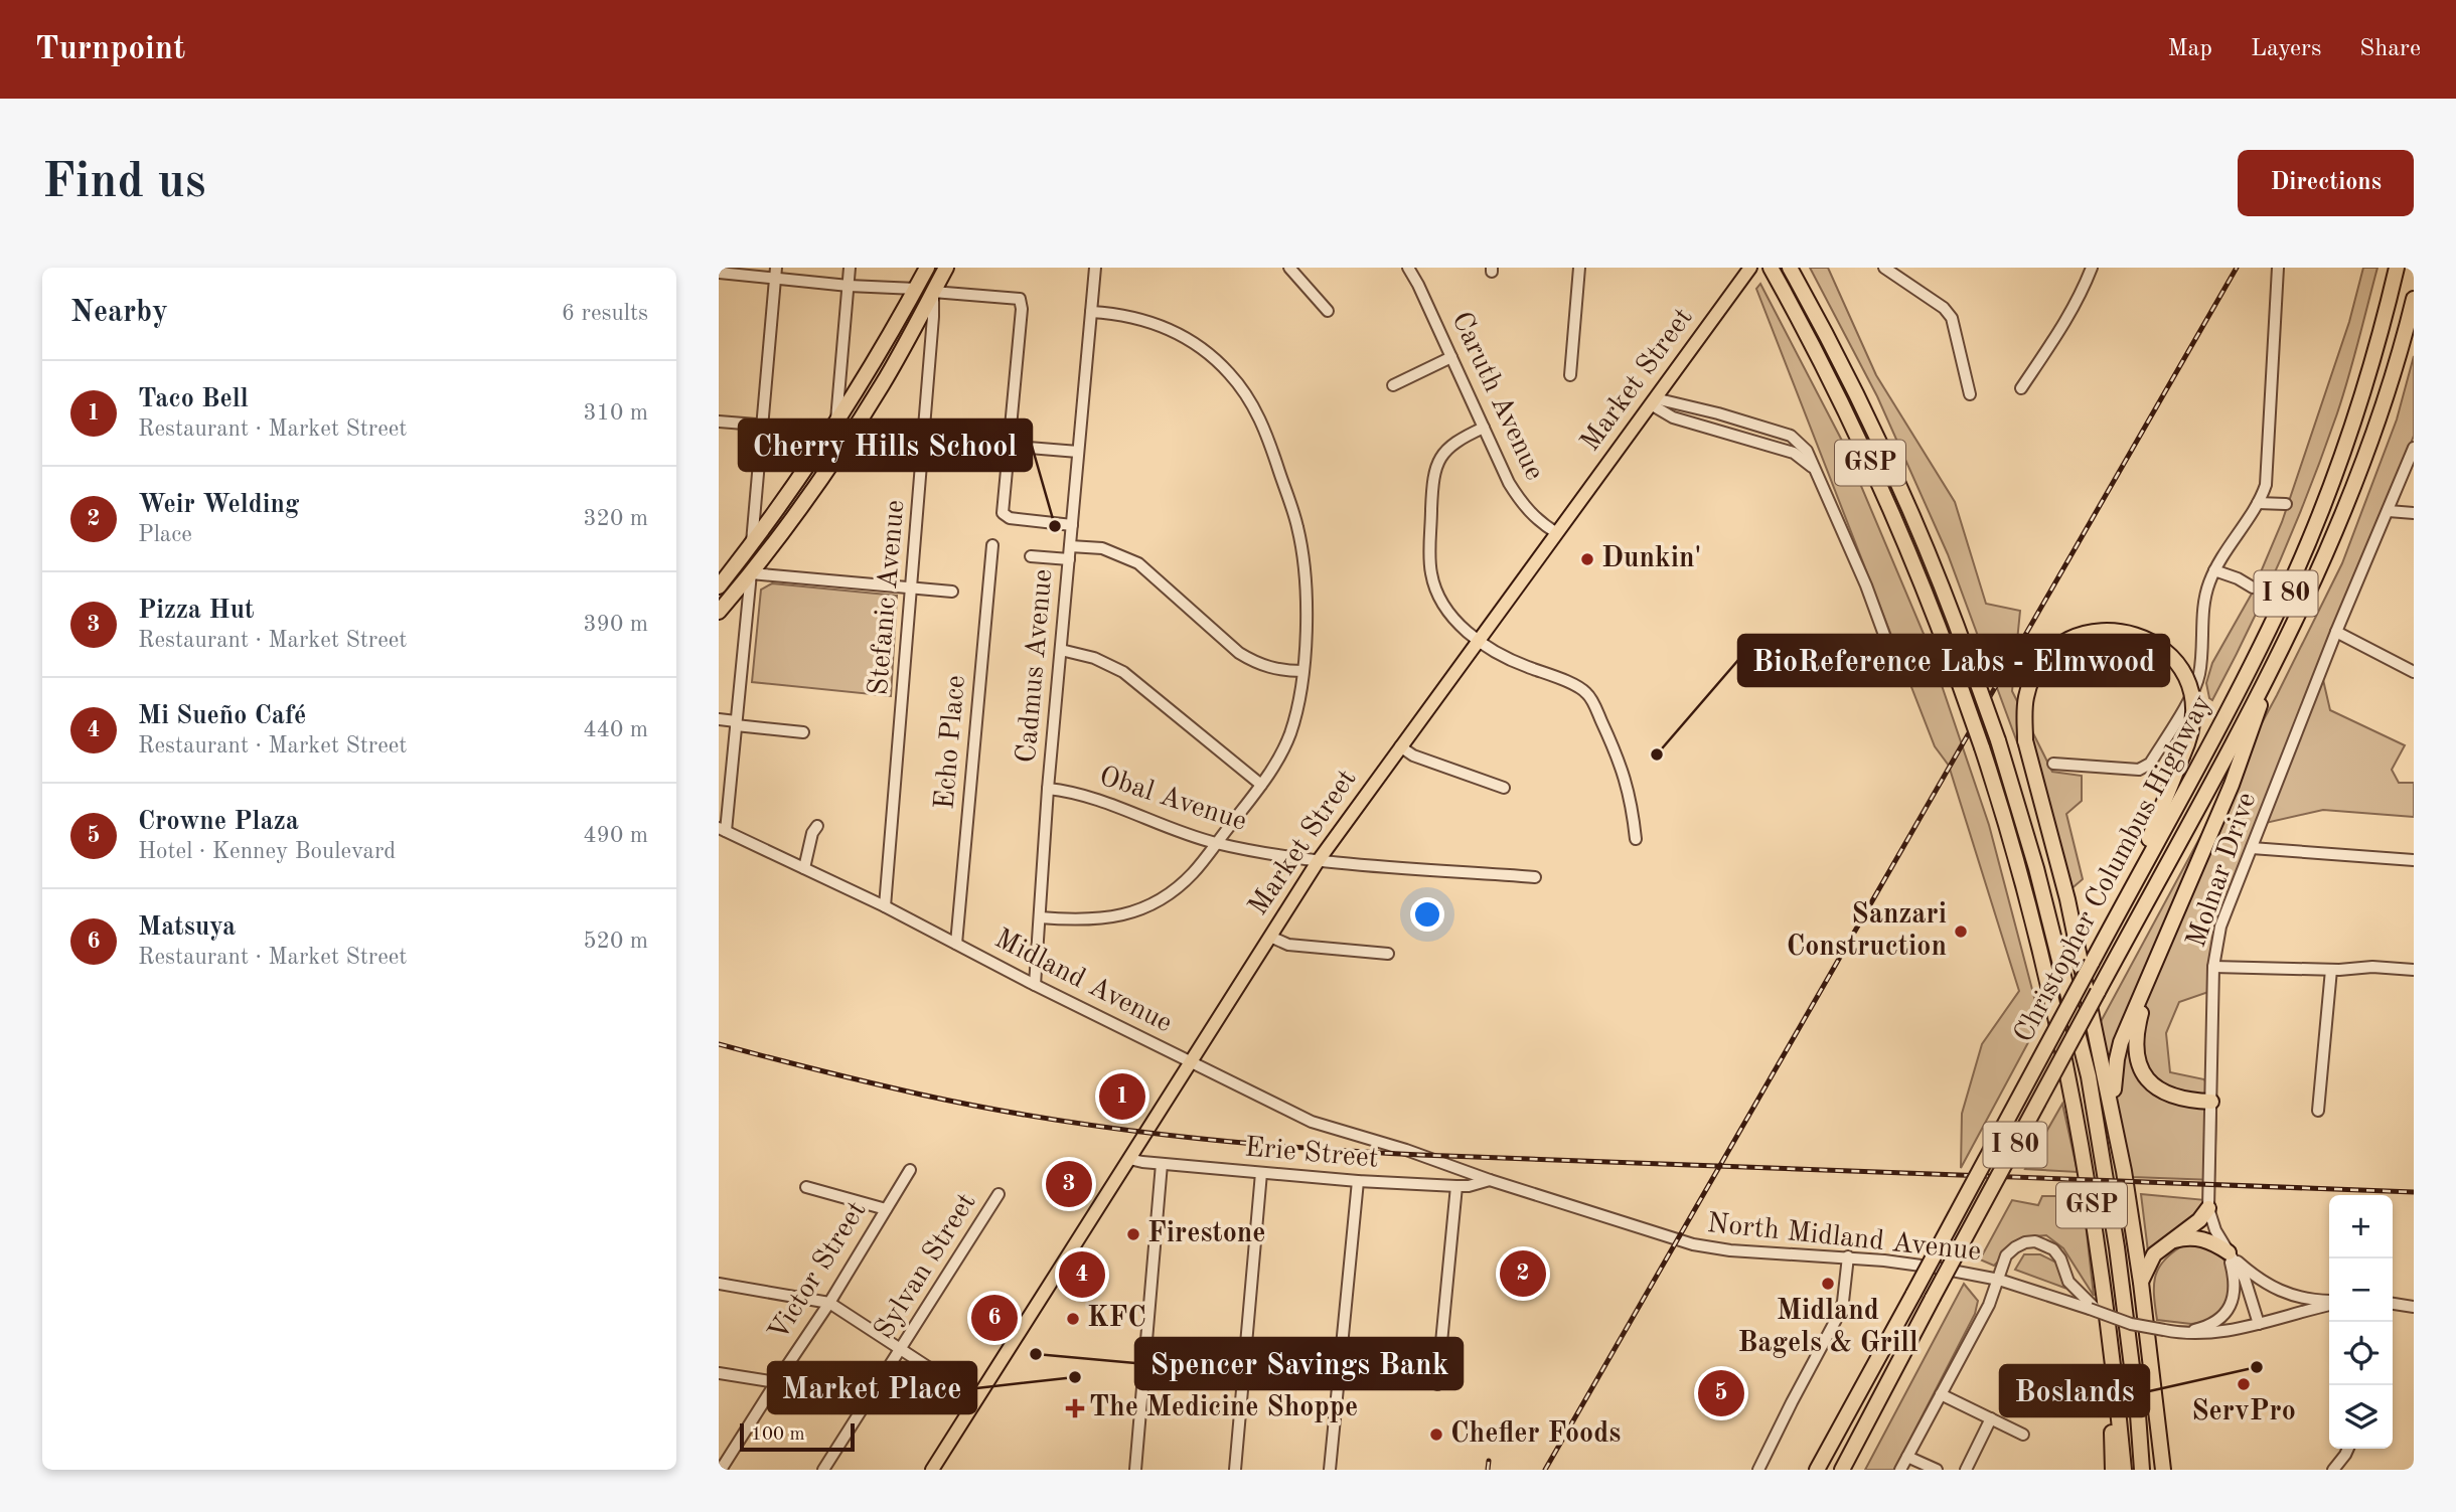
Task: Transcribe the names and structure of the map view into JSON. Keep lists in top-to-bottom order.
{
  "streets": {
    "highway": ["GSP", "I 80", "Christopher Columbus Highway"],
    "main road": ["Market Street"],
    "street": [
      "Caruth Avenue",
      "Stefanic Avenue",
      "Cadmus Avenue",
      "Echo Place",
      "Obal Avenue",
      "Molnar Drive",
      "Midland Avenue",
      "Erie Street",
      "North Midland Avenue",
      "Sylvan Street",
      "Victor Street"
    ]
  },
  "crossings": [
    ["Market Street", "Caruth Avenue"],
    ["Market Street", "Obal Avenue"],
    ["Market Street", "Midland Avenue"],
    ["Market Street", "Erie Street"],
    ["Stefanic Avenue", "Midland Avenue"],
    ["Cadmus Avenue", "Obal Avenue"],
    ["Cadmus Avenue", "Midland Avenue"],
    ["Echo Place", "Midland Avenue"],
    ["Molnar Drive", "North Midland Avenue"],
    ["Midland Avenue", "North Midland Avenue"],
    ["Erie Street", "North Midland Avenue"]
  ],
  "places": {
    "other": [
      "Cherry Hills School",
      "Dunkin'",
      "BioReference Labs - Elmwood",
      "Sanzari Construction",
      "Firestone",
      "Midland Bagels & Grill",
      "KFC",
      "Spencer Savings Bank",
      "Boslands",
      "Market Place",
      "ServPro",
      "Chefler Foods"
    ],
    "health": ["The Medicine Shoppe"]
  },
  "scale_bar": "100 m",
  "page": {
    "header": "Turnpoint",
    "nav": ["Map", "Layers", "Share"],
    "buttons": "Directions",
    "title": "Find us",
    "heading": ["Nearby", "6 results"],
    "list": [
      {
        "mark": "1",
        "name": "Taco Bell",
        "note": "Restaurant · Market Street",
        "value": "310 m"
      },
      {
        "mark": "2",
        "name": "Weir Welding",
        "note": "Place",
        "value": "320 m"
      },
      {
        "mark": "3",
        "name": "Pizza Hut",
        "note": "Restaurant · Market Street",
        "value": "390 m"
      },
      {
        "mark": "4",
        "name": "Mi Sueño Café",
        "note": "Restaurant · Market Street",
        "value": "440 m"
      },
      {
        "mark": "5",
        "name": "Crowne Plaza",
        "note": "Hotel · Kenney Boulevard",
        "value": "490 m"
      },
      {
        "mark": "6",
        "name": "Matsuya",
        "note": "Restaurant · Market Street",
        "value": "520 m"
      }
    ],
    "pins": [
      "1",
      "3",
      "2",
      "4",
      "6",
      "5"
    ],
    "map_buttons": ["+", "−"],
    "scale": "100 m"
  }
}
